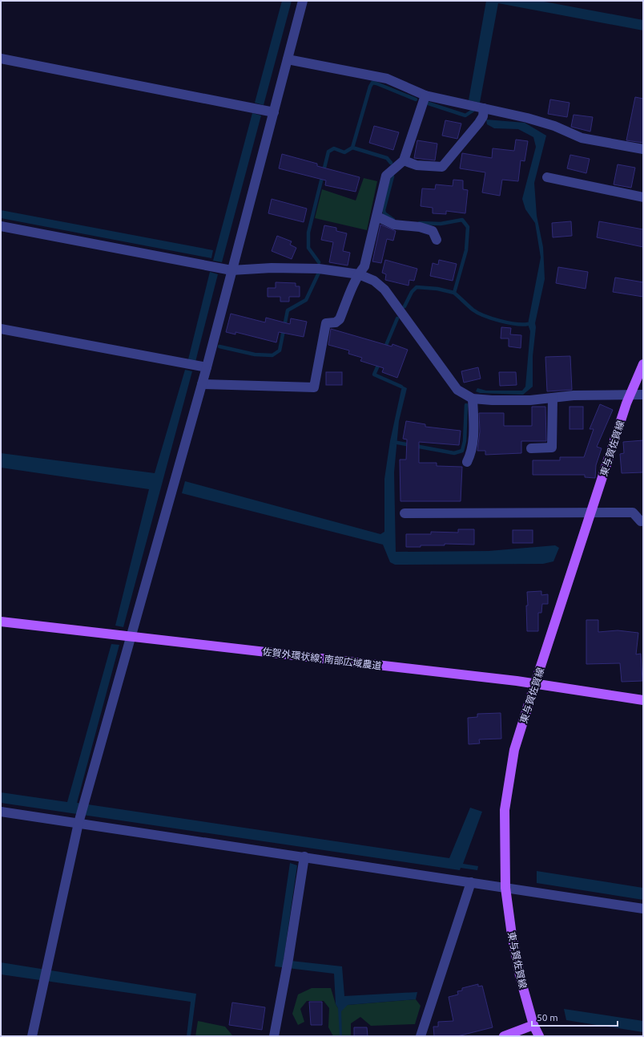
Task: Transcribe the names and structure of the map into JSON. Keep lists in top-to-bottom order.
{
  "streets": {
    "main road": ["東与賀佐賀線", "佐賀外環状線; 南部広域農道"]
  },
  "crossings": [
    ["東与賀佐賀線", "佐賀外環状線; 南部広域農道"]
  ],
  "scale_bar": "50 m"
}
